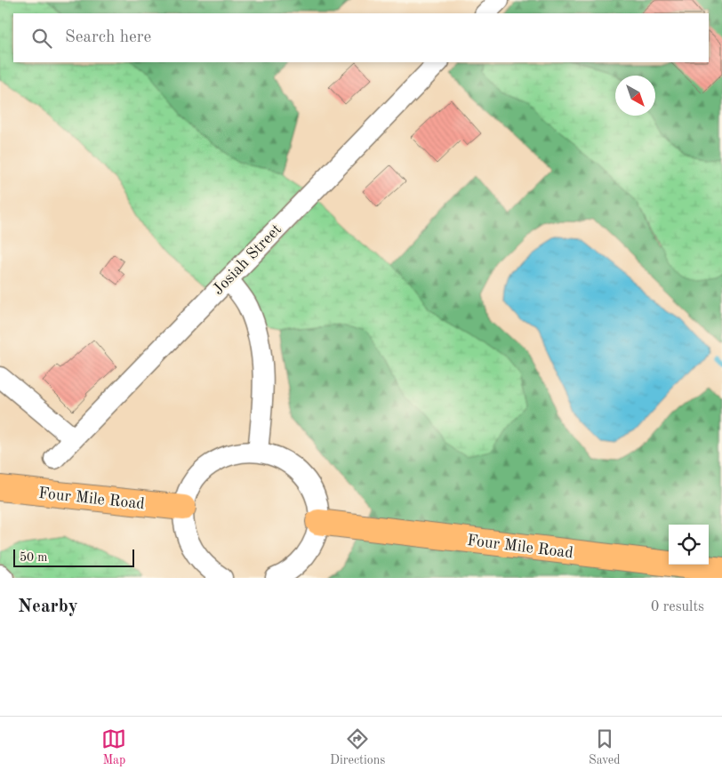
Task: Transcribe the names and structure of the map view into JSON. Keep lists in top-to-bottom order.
{
  "streets": {
    "main road": ["Four Mile Road"],
    "street": ["Josiah Street"]
  },
  "scale_bar": "50 m",
  "north": "bottom right",
  "page": {
    "search": "Search here",
    "scale": "50 m",
    "heading": ["Nearby", "0 results"],
    "nav": ["Map", "Directions", "Saved"]
  }
}
